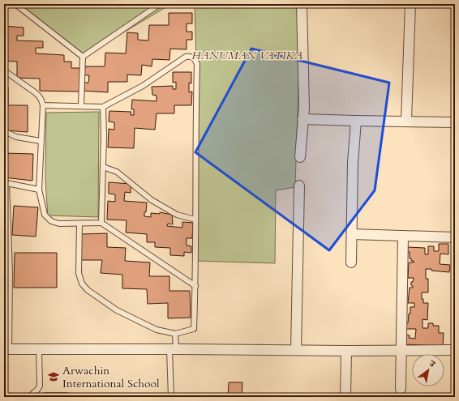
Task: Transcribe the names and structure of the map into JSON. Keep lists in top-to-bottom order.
{
  "parks": ["HANUMAN VATIKA"],
  "places": {
    "school or university": ["Arwachin International School"]
  },
  "north": "top right"
}
